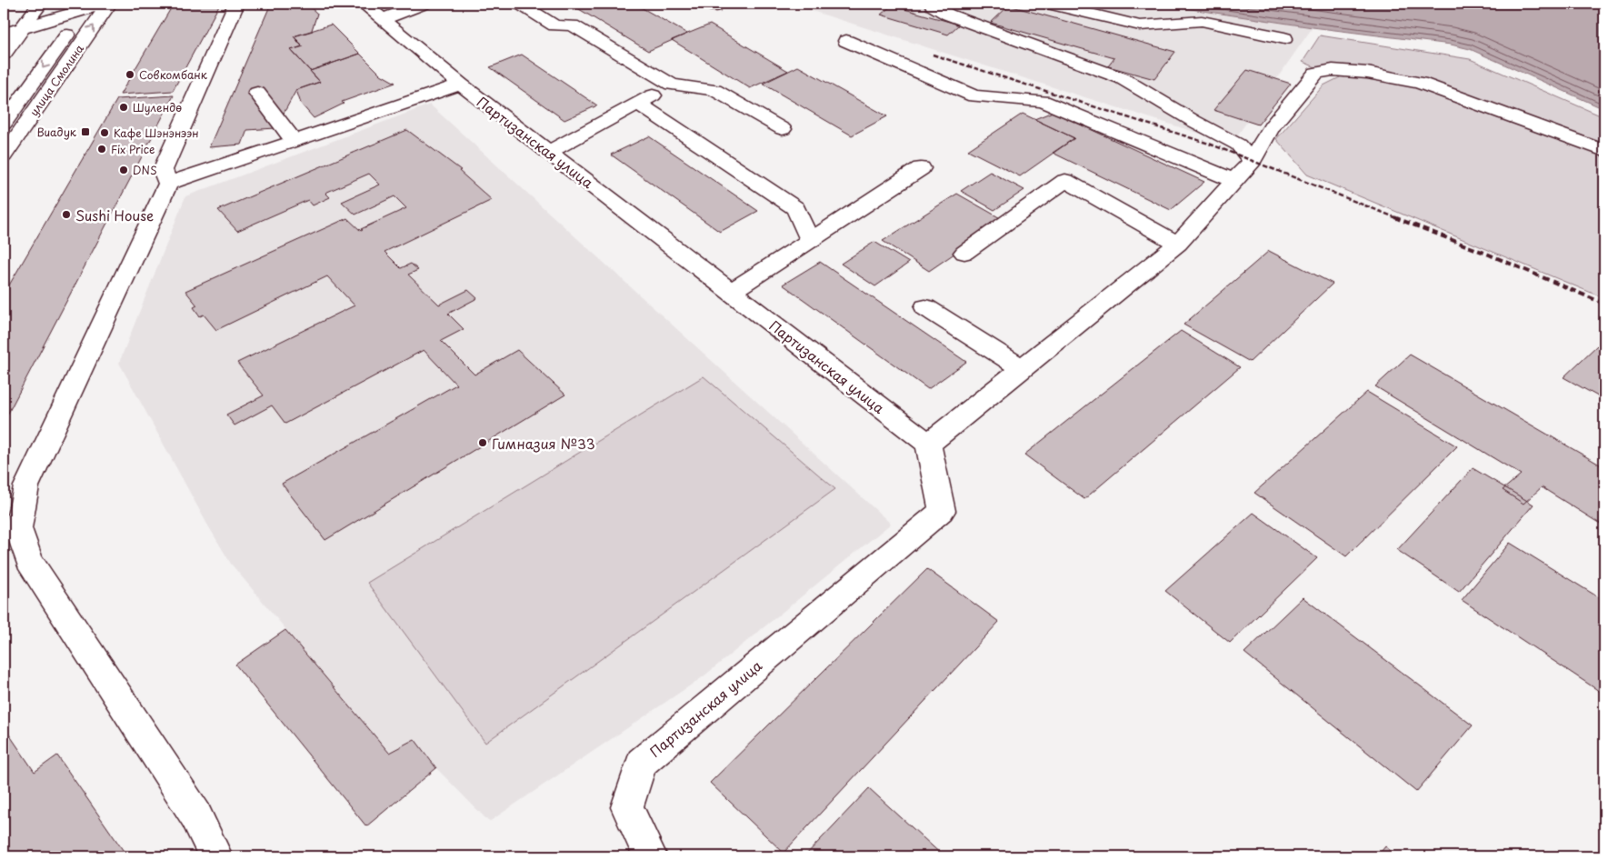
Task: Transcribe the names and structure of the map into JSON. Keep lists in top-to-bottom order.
{
  "streets": {
    "street": ["улица Смолина", "Партизанская улица"]
  },
  "places": {
    "other": [
      "Совкомбанк",
      "Шулендө",
      "Кафе Шэнэнээн",
      "Fix Price",
      "DNS",
      "Sushi House",
      "Гимназия №33"
    ],
    "transit": ["Виадук"]
  }
}
